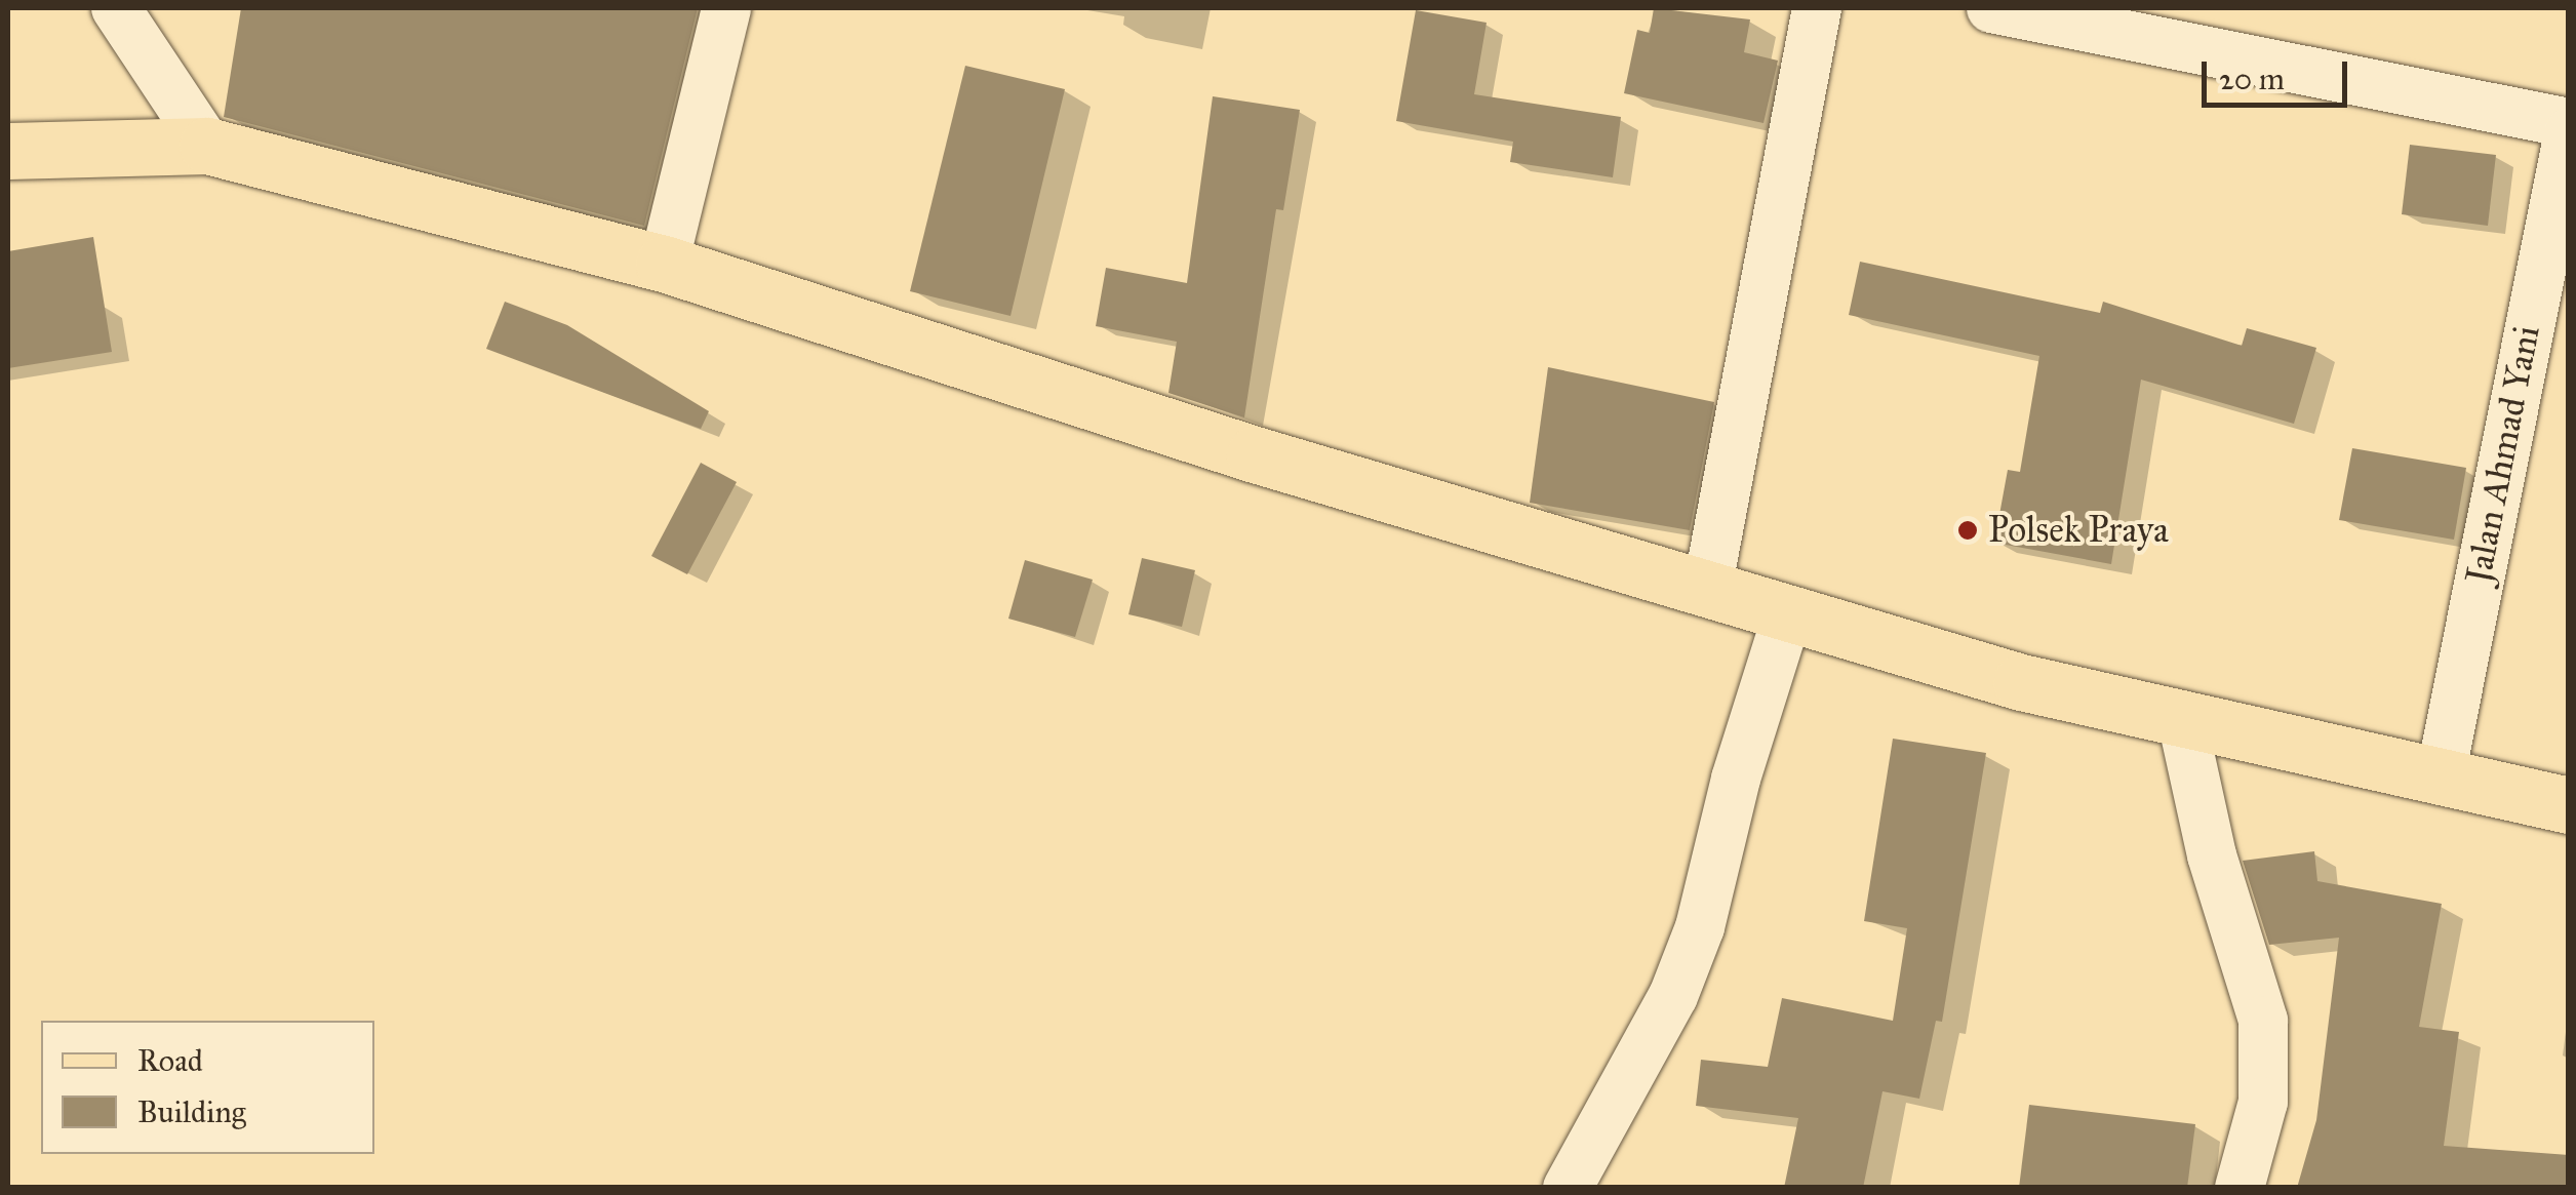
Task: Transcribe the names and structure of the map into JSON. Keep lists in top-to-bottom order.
{
  "streets": {
    "street": ["Jalan Ahmad Yani"]
  },
  "places": ["Polsek Praya"],
  "legend": ["Road", "Building"],
  "scale_bar": "20 m"
}
